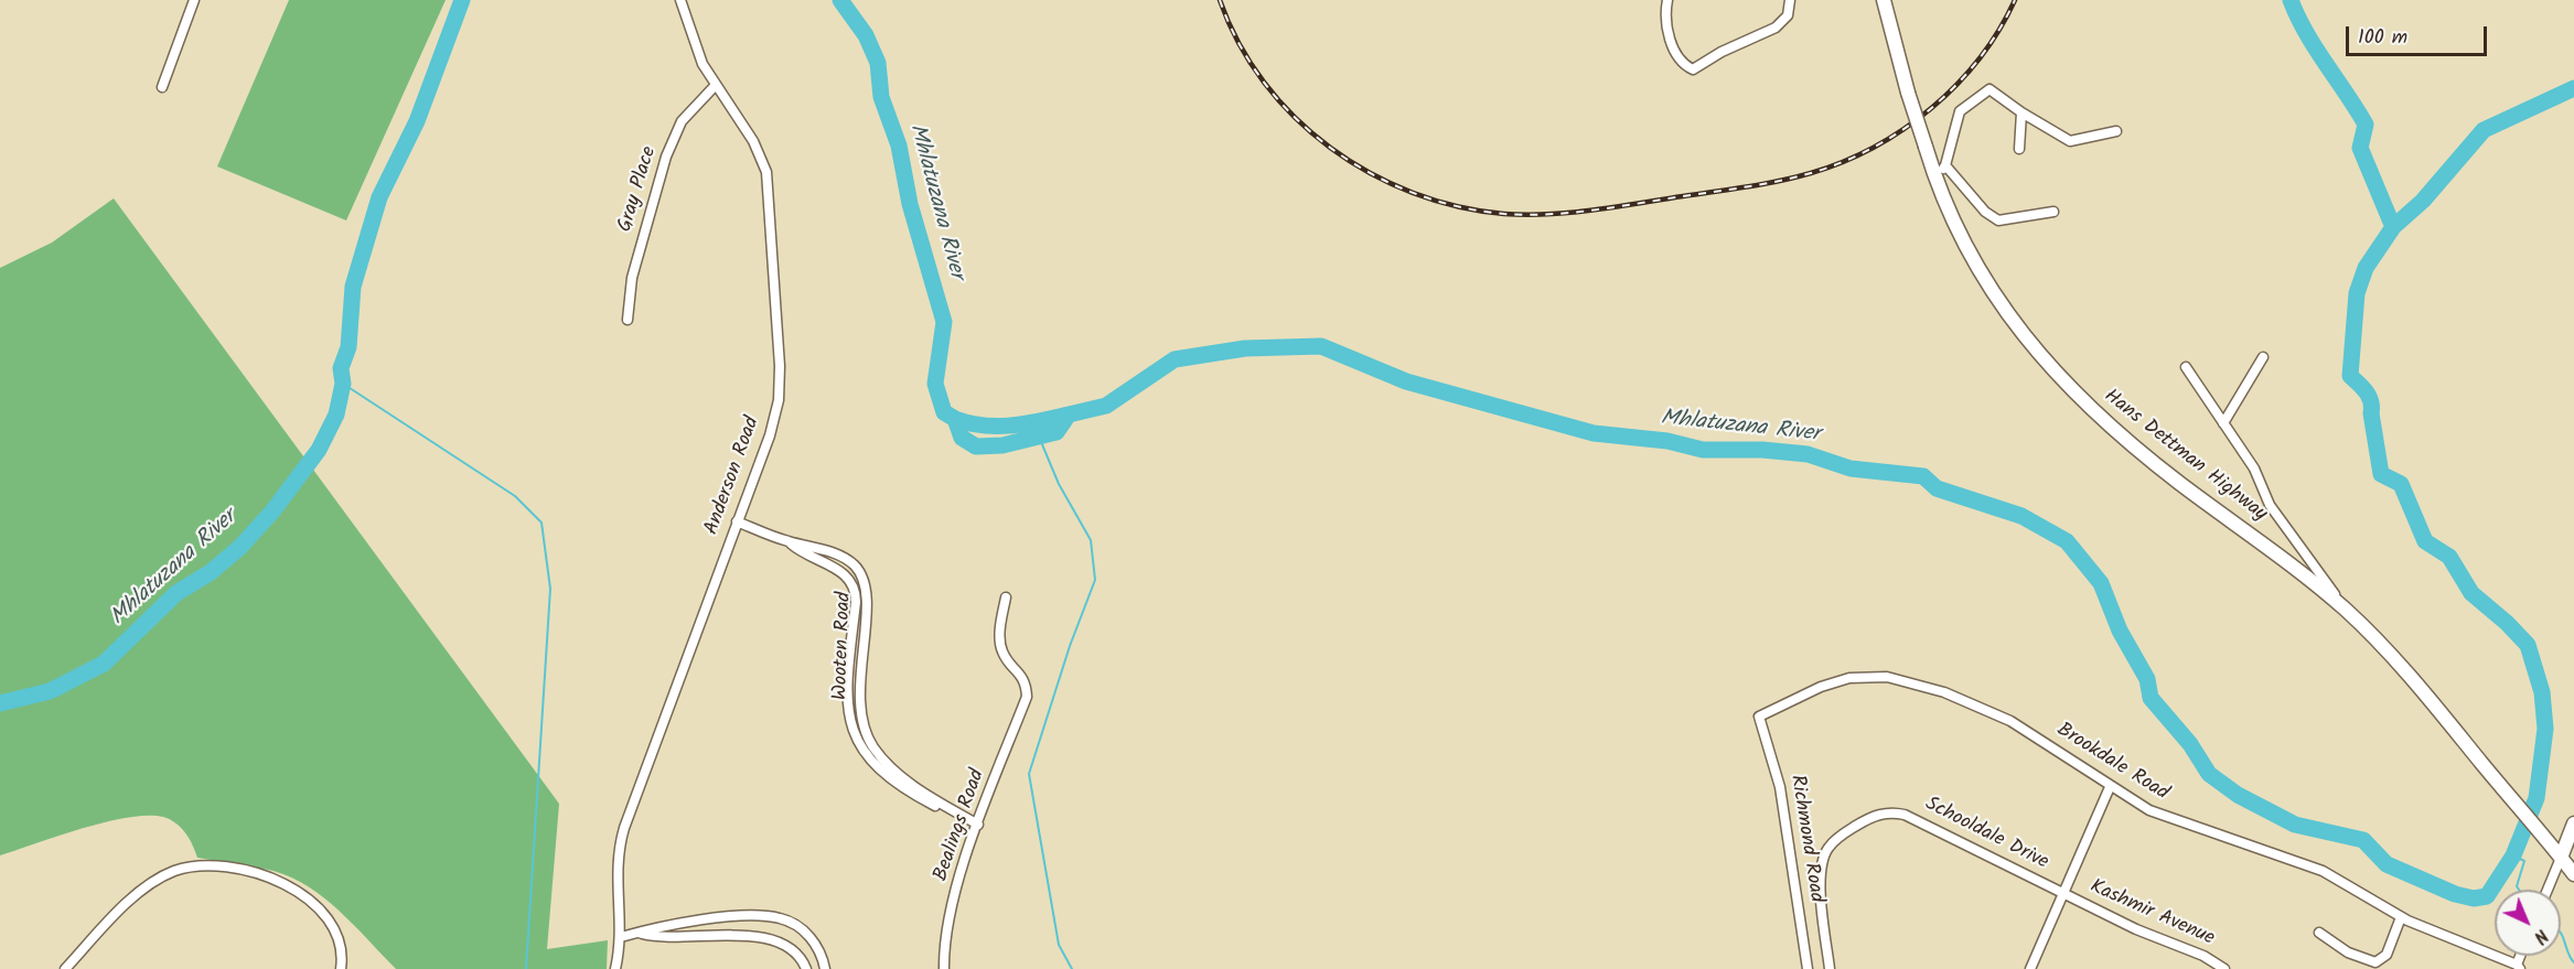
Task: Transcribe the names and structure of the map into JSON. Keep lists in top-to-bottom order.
{
  "streets": {
    "street": [
      "Gray Place",
      "Hans Dettman Highway",
      "Anderson Road",
      "Wooten Road",
      "Brookdale Road",
      "Bealings Road",
      "Schooldale Drive",
      "Richmond Road",
      "Kashmir Avenue"
    ]
  },
  "crossings": [
    ["Gray Place", "Anderson Road"],
    ["Anderson Road", "Wooten Road"],
    ["Wooten Road", "Bealings Road"],
    ["Brookdale Road", "Richmond Road"],
    ["Schooldale Drive", "Kashmir Avenue"]
  ],
  "water": ["Mhlatuzana River"],
  "scale_bar": "100 m",
  "north": "bottom right"
}
